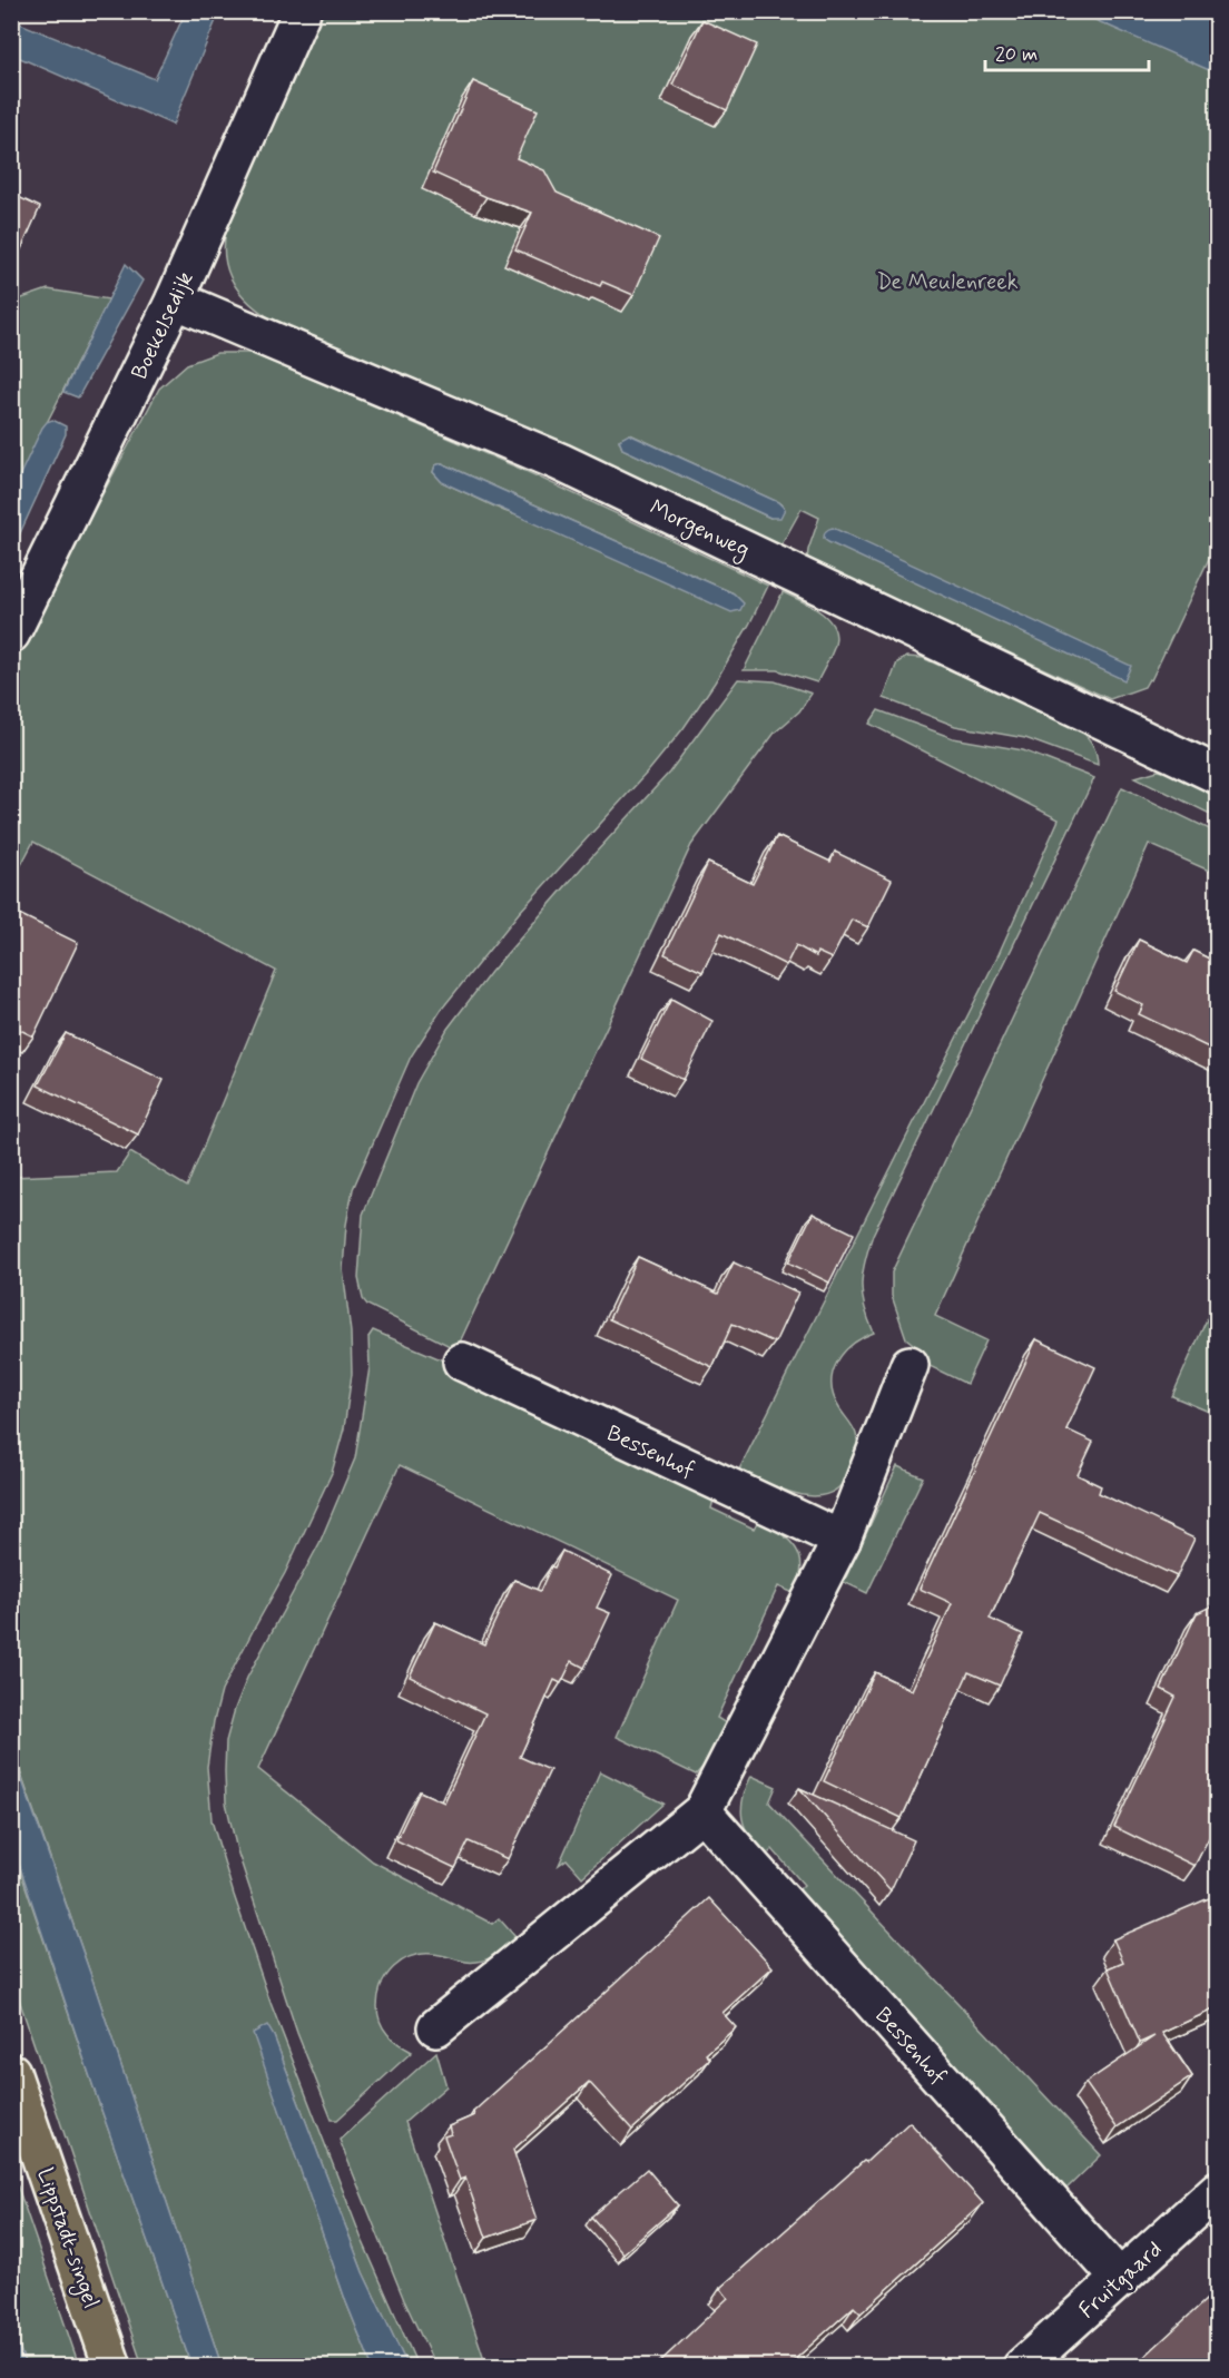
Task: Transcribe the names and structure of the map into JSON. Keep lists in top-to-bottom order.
{
  "streets": {
    "main road": ["Lippstadt-singel"],
    "street": [
      "Boekelsedijk",
      "Morgenweg",
      "Bessenhof",
      "Fruitgaard"
    ]
  },
  "crossings": [
    ["Boekelsedijk", "Morgenweg"],
    ["Bessenhof", "Fruitgaard"]
  ],
  "parks": ["De Meulenreek"],
  "scale_bar": "20 m"
}
